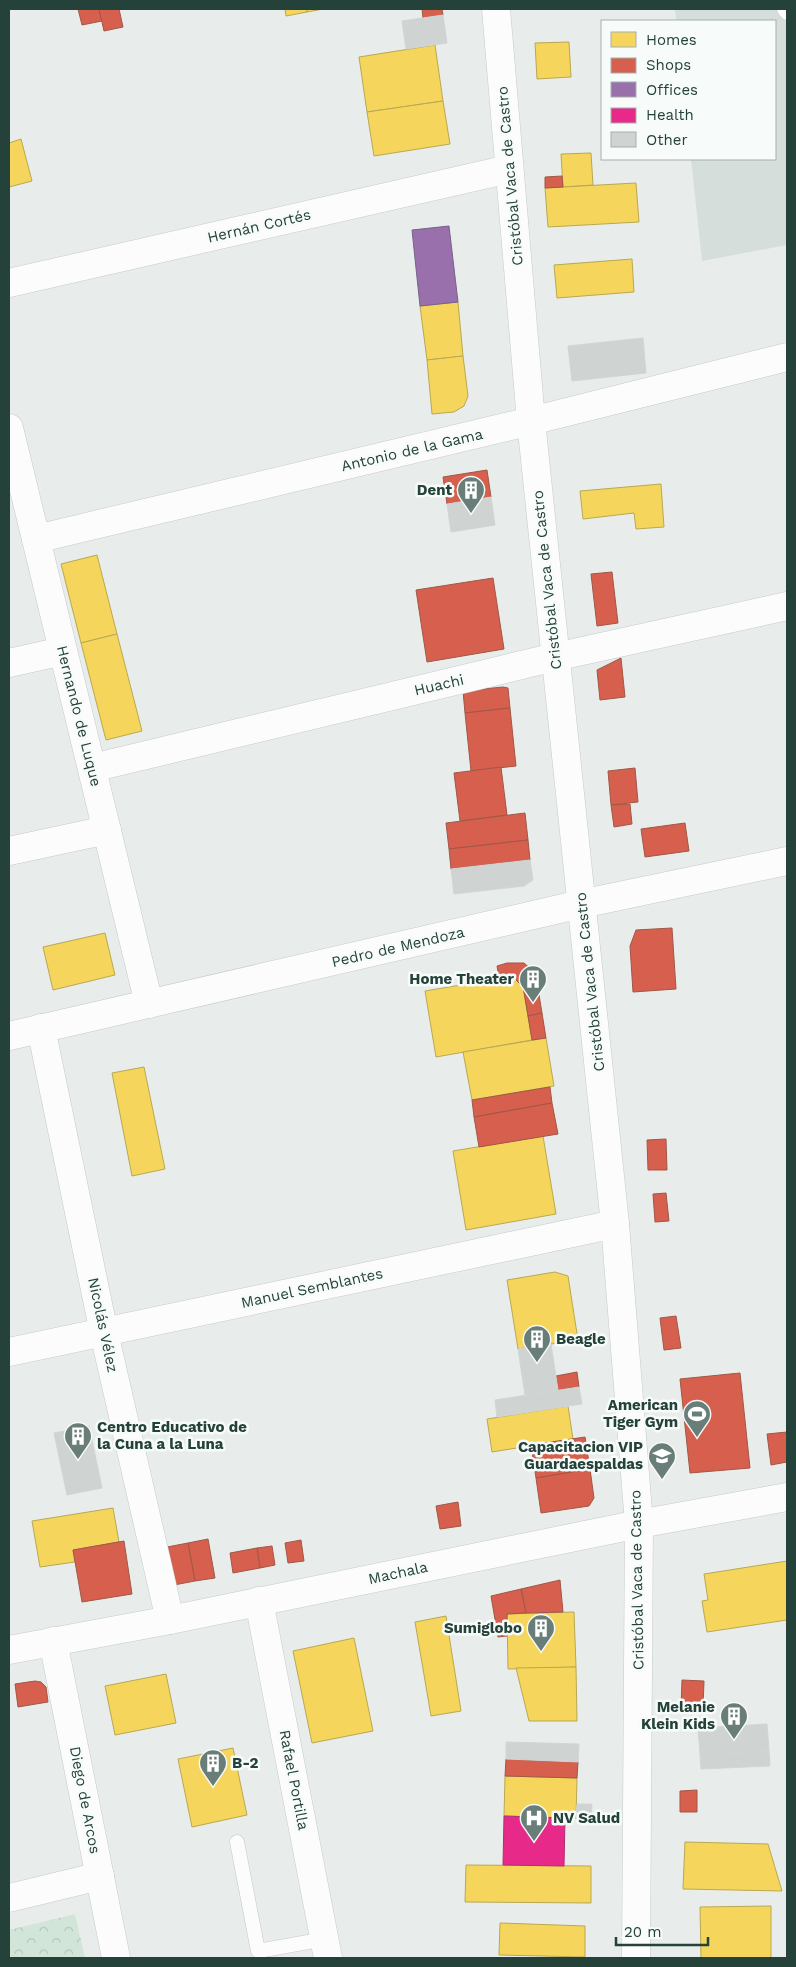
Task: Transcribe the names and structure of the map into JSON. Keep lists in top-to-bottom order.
{
  "streets": {
    "street": [
      "Cristóbal Vaca de Castro",
      "Hernán Cortés",
      "Antonio de la Gama",
      "Huachi",
      "Hernando de Luque",
      "Pedro de Mendoza",
      "Manuel Semblantes",
      "Nicolás Vélez",
      "Machala",
      "Rafael Portilla",
      "Diego de Arcos"
    ]
  },
  "crossings": [
    ["Cristóbal Vaca de Castro", "Hernán Cortés"],
    ["Cristóbal Vaca de Castro", "Antonio de la Gama"],
    ["Cristóbal Vaca de Castro", "Huachi"],
    ["Cristóbal Vaca de Castro", "Pedro de Mendoza"],
    ["Cristóbal Vaca de Castro", "Manuel Semblantes"],
    ["Cristóbal Vaca de Castro", "Machala"],
    ["Antonio de la Gama", "Hernando de Luque"],
    ["Huachi", "Hernando de Luque"],
    ["Hernando de Luque", "Pedro de Mendoza"],
    ["Pedro de Mendoza", "Nicolás Vélez"],
    ["Manuel Semblantes", "Nicolás Vélez"],
    ["Nicolás Vélez", "Machala"],
    ["Machala", "Rafael Portilla"],
    ["Machala", "Diego de Arcos"]
  ],
  "places": {
    "building": [
      "Dent",
      "Home Theater",
      "Beagle",
      "Centro Educativo de la Cuna a la Luna",
      "Sumiglobo",
      "Melanie Klein Kids",
      "B-2"
    ],
    "sports": ["American Tiger Gym"],
    "school or university": ["Capacitacion VIP Guardaespaldas"],
    "hospital": ["NV Salud"]
  },
  "legend": [
    "Homes",
    "Shops",
    "Offices",
    "Health",
    "Other"
  ],
  "scale_bar": "20 m"
}
